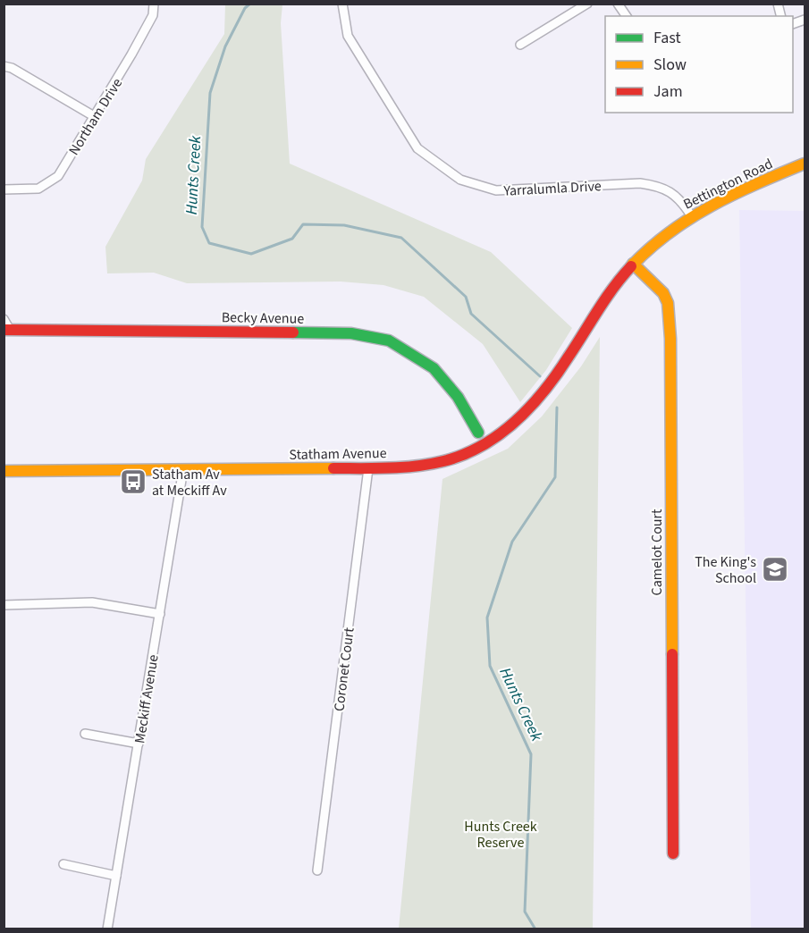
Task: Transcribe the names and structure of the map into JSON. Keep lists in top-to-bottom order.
{
  "streets": {
    "street": [
      "Northam Drive",
      "Bettington Road",
      "Yarralumla Drive",
      "Becky Avenue",
      "Statham Avenue",
      "Camelot Court",
      "Coronet Court",
      "Meckiff Avenue"
    ]
  },
  "crossings": [
    ["Bettington Road", "Yarralumla Drive"],
    ["Bettington Road", "Statham Avenue"],
    ["Bettington Road", "Camelot Court"],
    ["Statham Avenue", "Coronet Court"],
    ["Statham Avenue", "Meckiff Avenue"]
  ],
  "water": ["Hunts Creek"],
  "parks": ["Hunts Creek Reserve"],
  "places": {
    "bus stop": ["Statham Av at Meckiff Av"],
    "school or university": ["The King's School"]
  },
  "legend": ["Fast", "Slow", "Jam"]
}
